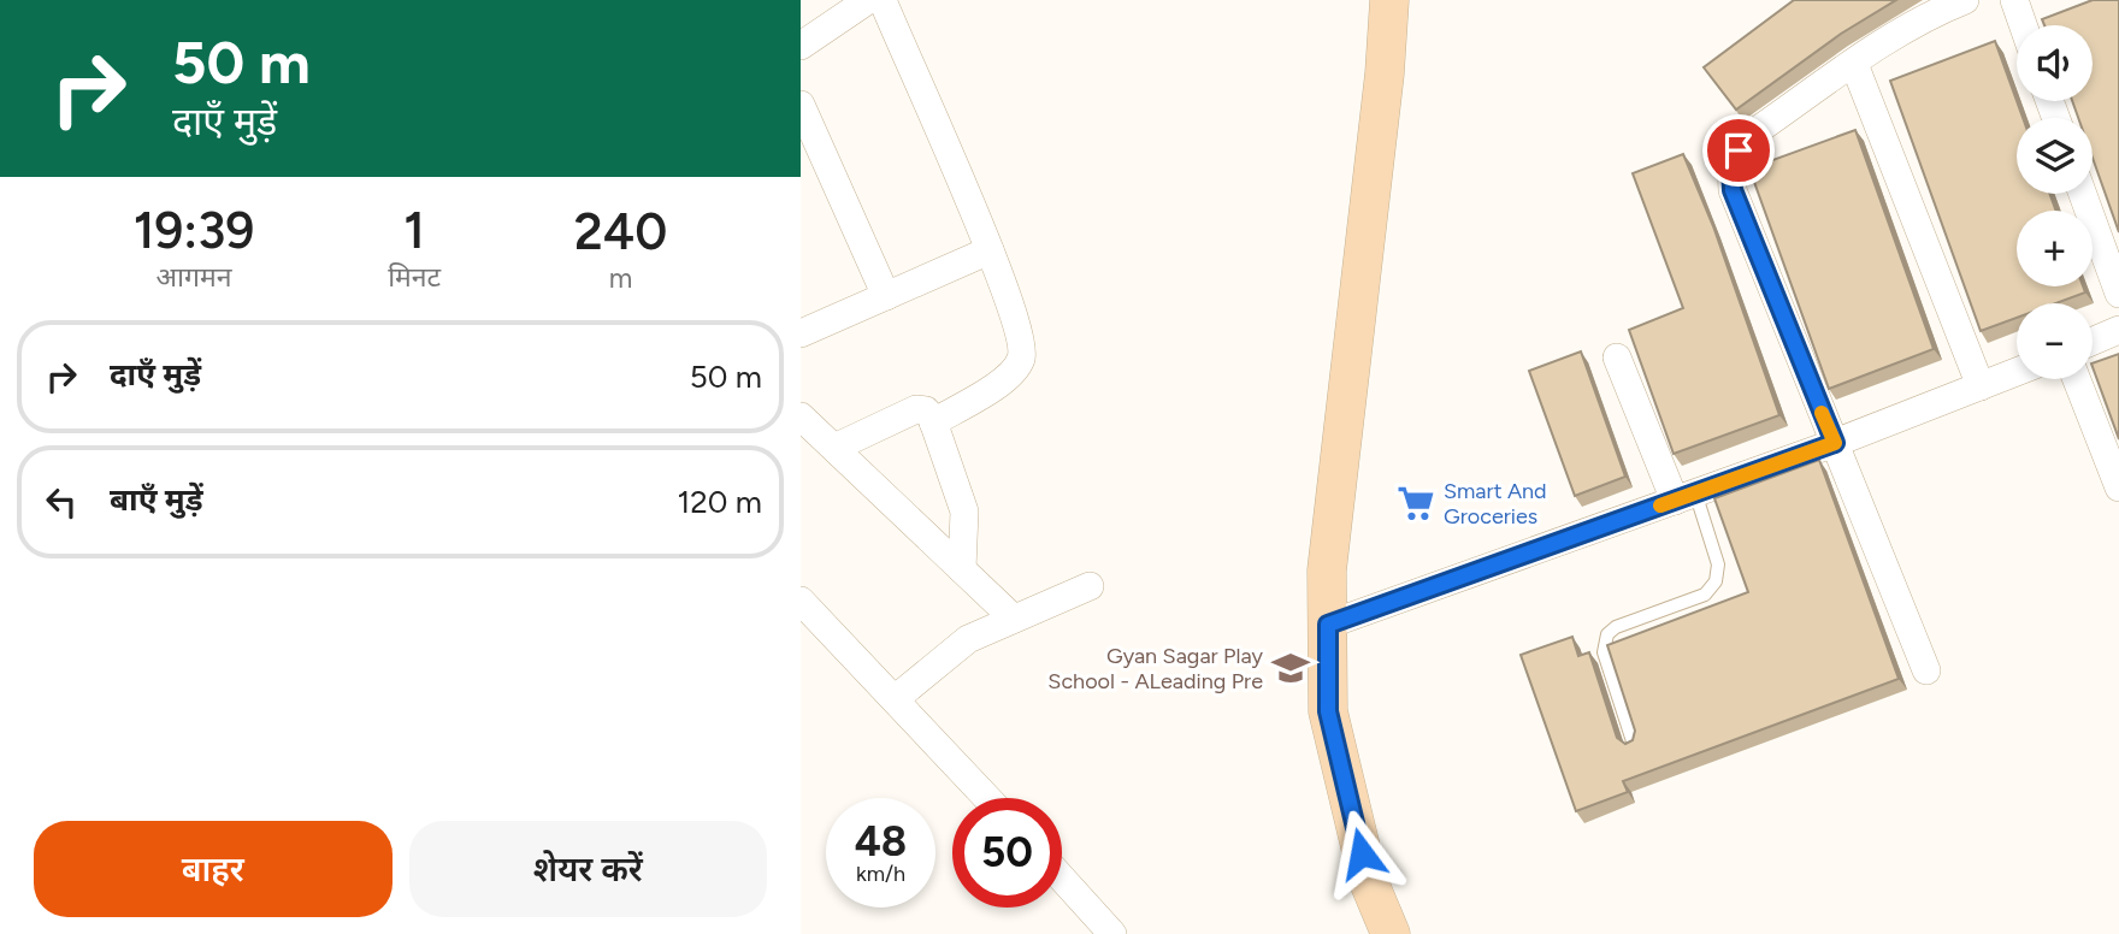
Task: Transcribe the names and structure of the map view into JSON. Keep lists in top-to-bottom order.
{
  "places": {
    "supermarket": ["Smart And Groceries"],
    "school or university": ["Gyan Sagar Play School - ALeading Pre"]
  },
  "page": {
    "turn": ["50 m", "दाएँ मुड़ें"],
    "map_buttons": ["+", "−"],
    "eta": [
      "19:39",
      "आगमन",
      "1",
      "मिनट",
      "240",
      "m"
    ],
    "list": [
      {
        "name": "दाएँ मुड़ें",
        "value": "50 m"
      },
      {
        "name": "बाएँ मुड़ें",
        "value": "120 m"
      }
    ],
    "speed": "48 km/h",
    "limit": "50",
    "buttons": ["बाहर", "शेयर करें"]
  }
}
